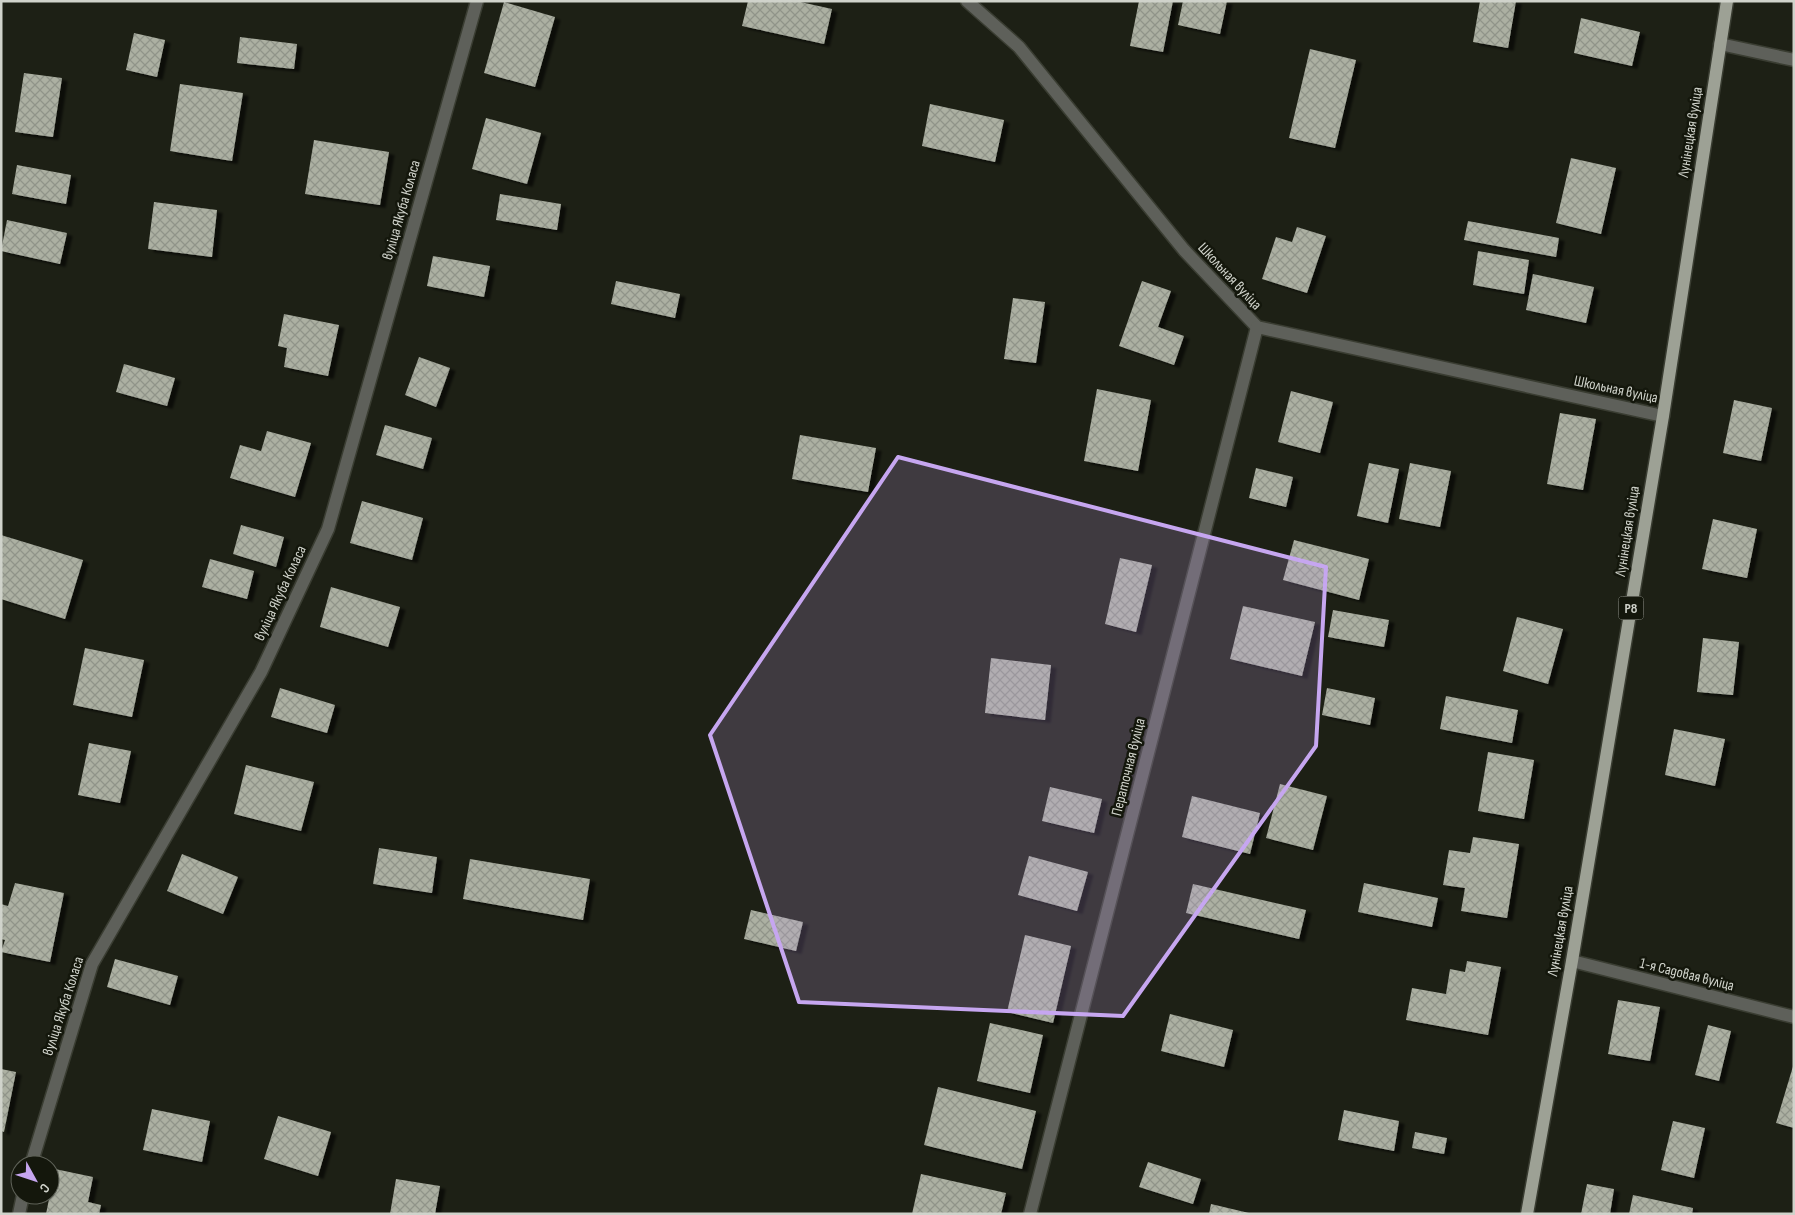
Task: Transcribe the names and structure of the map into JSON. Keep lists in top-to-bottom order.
{
  "streets": {
    "main road": ["Лунінецкая вуліца", "Р8"],
    "street": [
      "вуліца Якуба Коласа",
      "Школьная вуліца",
      "Ператочная вуліца",
      "1-я Садовая вуліца"
    ]
  },
  "crossings": [
    ["Лунінецкая вуліца", "Школьная вуліца"],
    ["Лунінецкая вуліца", "1-я Садовая вуліца"],
    ["Школьная вуліца", "Ператочная вуліца"]
  ],
  "north": "bottom right"
}
